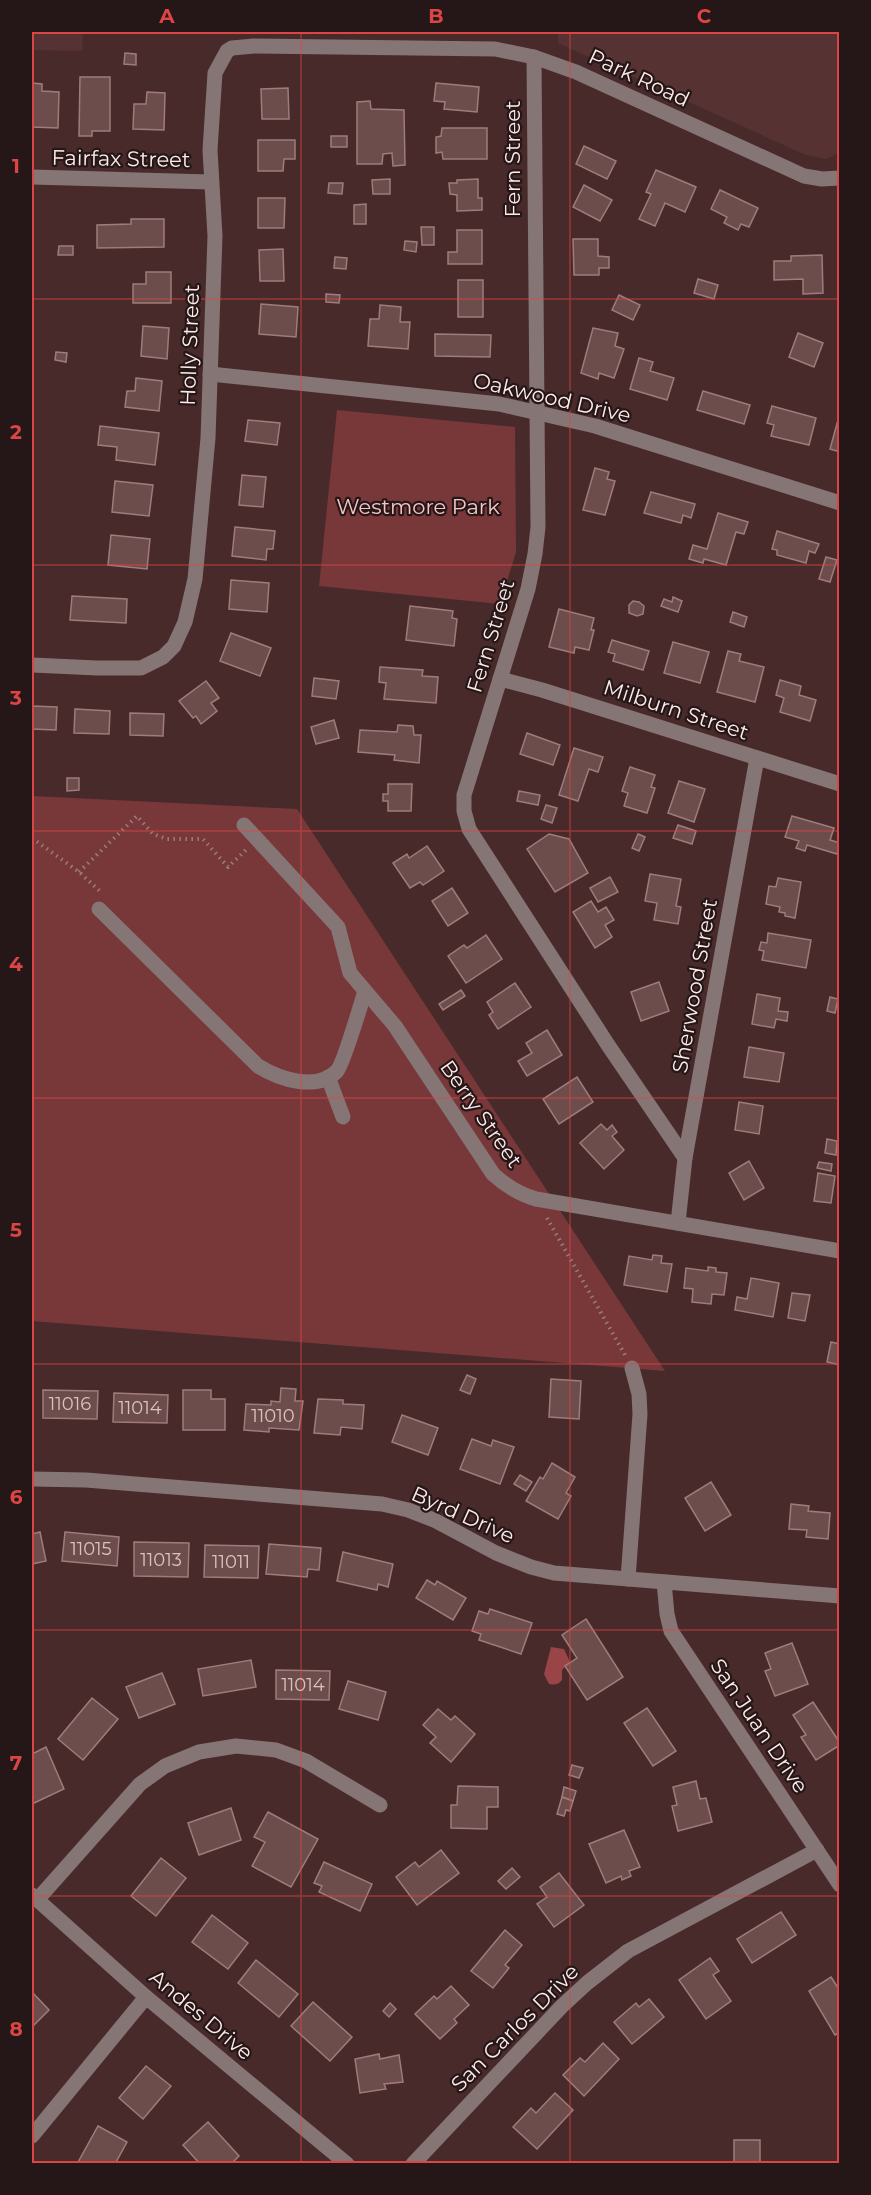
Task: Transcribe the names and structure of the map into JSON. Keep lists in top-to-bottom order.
{
  "streets": {
    "street": [
      "Park Road",
      "Fairfax Street",
      "Fern Street",
      "Holly Street",
      "Oakwood Drive",
      "Milburn Street",
      "Sherwood Street",
      "Berry Street",
      "Byrd Drive",
      "San Juan Drive",
      "Andes Drive",
      "San Carlos Drive"
    ]
  },
  "crossings": [
    ["Park Road", "Fern Street"],
    ["Park Road", "Holly Street"],
    ["Fairfax Street", "Holly Street"],
    ["Fern Street", "Oakwood Drive"],
    ["Fern Street", "Milburn Street"],
    ["Fern Street", "Sherwood Street"],
    ["Holly Street", "Oakwood Drive"],
    ["Milburn Street", "Sherwood Street"],
    ["Sherwood Street", "Berry Street"],
    ["Byrd Drive", "San Juan Drive"],
    ["San Juan Drive", "San Carlos Drive"]
  ],
  "parks": ["Westmore Park"],
  "house_numbers": [
    "11016",
    "11014",
    "11010",
    "11015",
    "11013",
    "11011",
    "11014"
  ],
  "grid": {
    "columns": ["A", "B", "C"],
    "rows": [
      "1",
      "2",
      "3",
      "4",
      "5",
      "6",
      "7",
      "8"
    ]
  }
}
